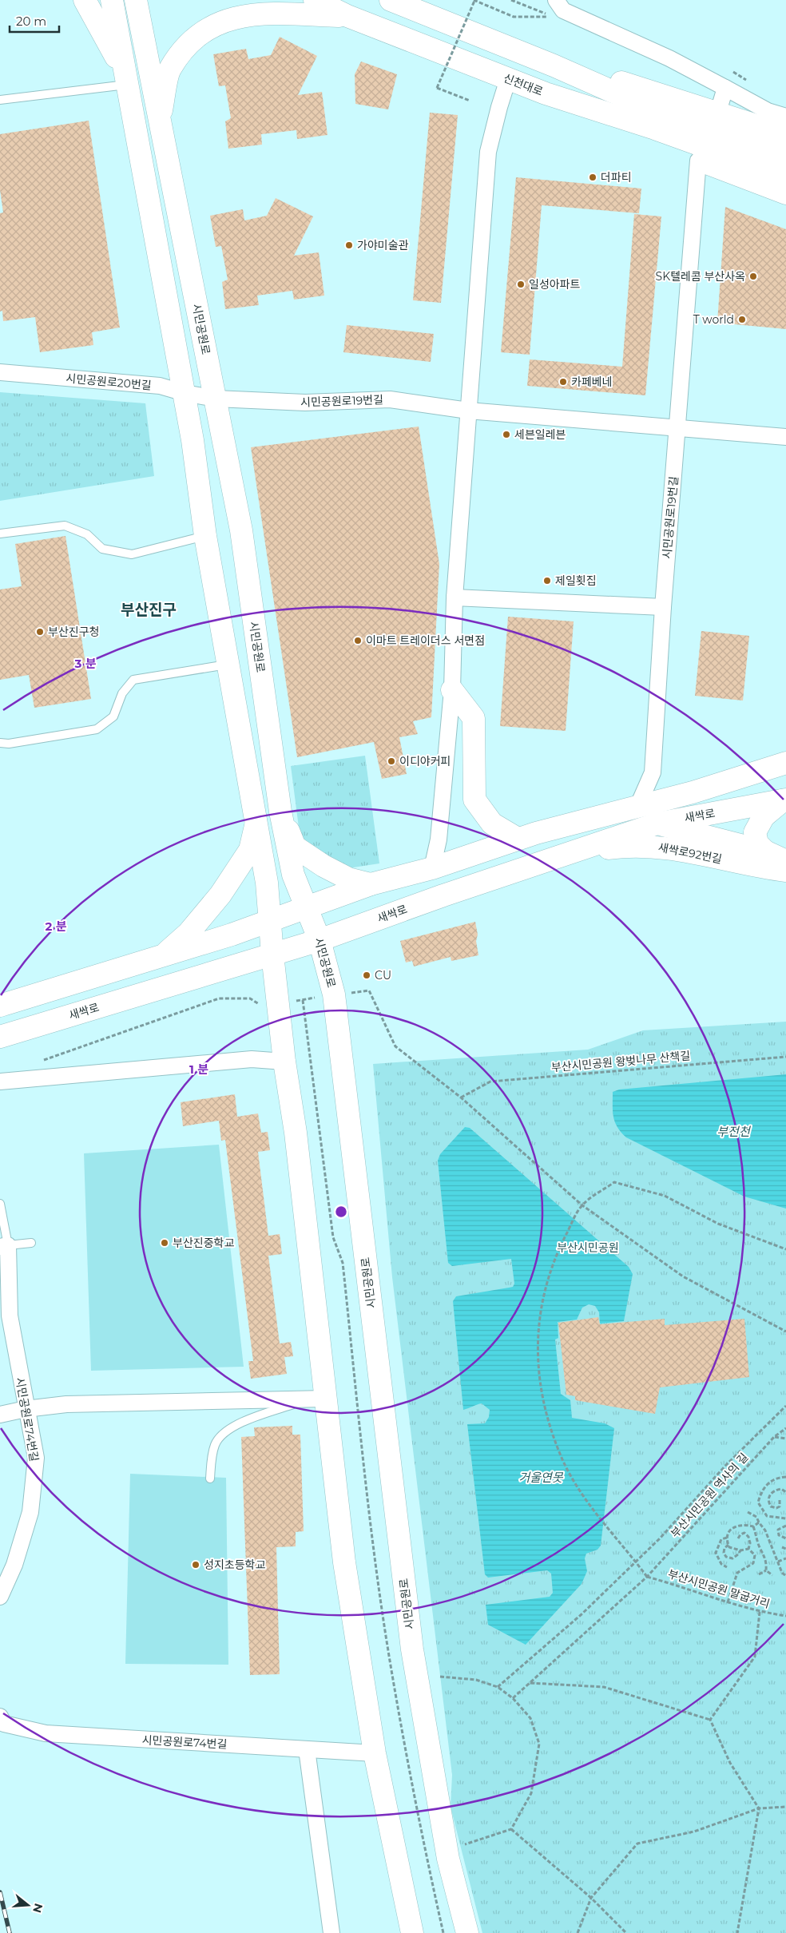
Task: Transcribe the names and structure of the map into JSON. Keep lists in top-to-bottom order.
{
  "streets": {
    "main road": [
      "신천대로",
      "시민공원로",
      "새싹로",
      "새싹로92번길"
    ],
    "street": ["시민공원로20번길", "시민공원로19번길", "시민공원로74번길"],
    "path": ["부산시민공원 왕벚나무 산책길", "부산시민공원 역사의 길", "부산시민공원 말굽거리"]
  },
  "crossings": [
    ["시민공원로", "시민공원로20번길"],
    ["시민공원로", "시민공원로19번길"],
    ["시민공원로", "새싹로"],
    ["시민공원로20번길", "시민공원로19번길"],
    ["새싹로", "새싹로92번길"],
    ["부산시민공원 역사의 길", "부산시민공원 말굽거리"]
  ],
  "districts": ["부산진구"],
  "water": ["부전천", "거울연못"],
  "parks": ["부산시민공원"],
  "places": [
    "더파티",
    "가야미술관",
    "SK텔레콤 부산사옥",
    "일성아파트",
    "T world",
    "카페베네",
    "세븐일레븐",
    "제일횟집",
    "부산진구청",
    "이마트 트레이더스 서면점",
    "이디야커피",
    "CU",
    "부산진중학교",
    "성지초등학교"
  ],
  "scale_bar": "20 m",
  "north": "right",
  "rings": ["3 분", "2 분", "1 분"]
}
